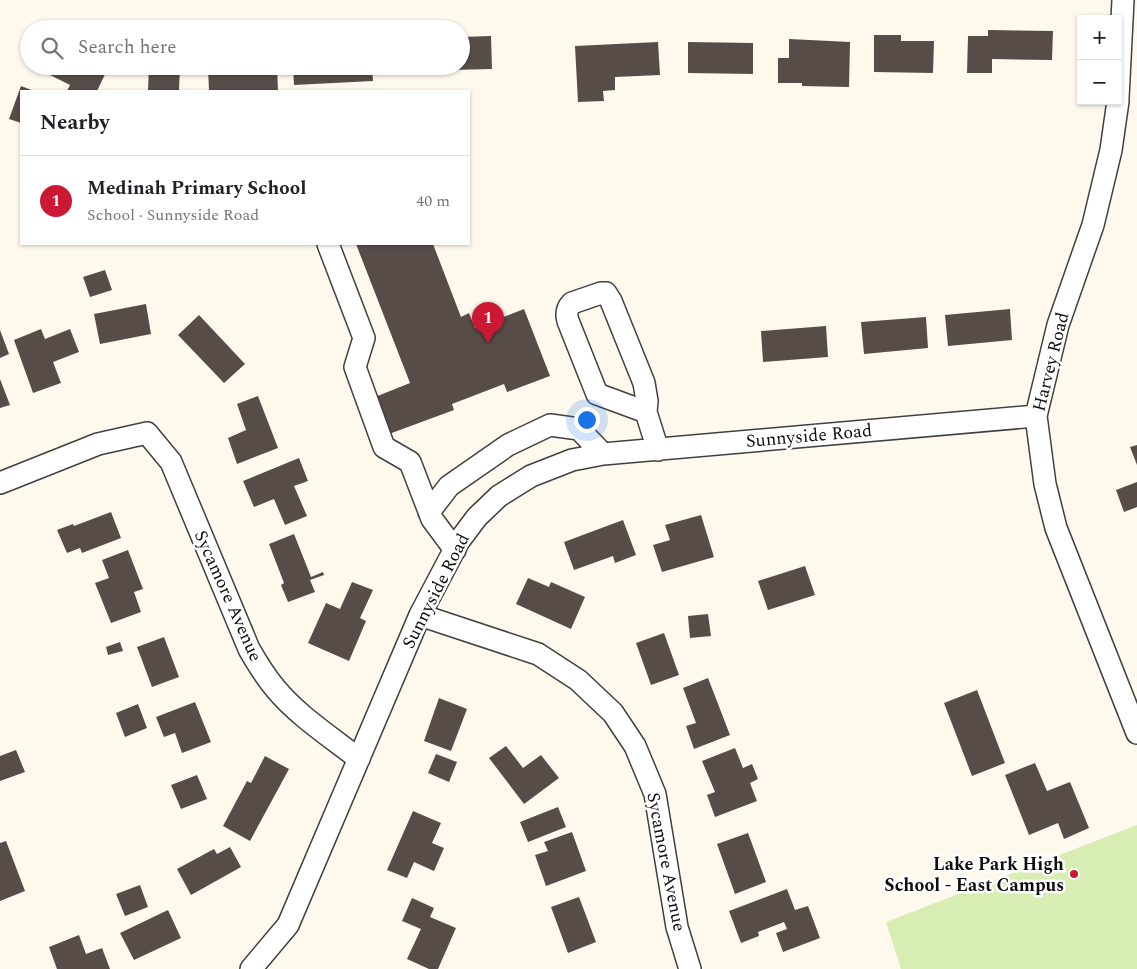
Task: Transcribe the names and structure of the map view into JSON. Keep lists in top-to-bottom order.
{
  "streets": {
    "street": ["Harvey Road", "Sunnyside Road", "Sycamore Avenue"]
  },
  "crossings": [
    ["Harvey Road", "Sunnyside Road"],
    ["Sunnyside Road", "Sycamore Avenue"]
  ],
  "places": ["Lake Park High School - East Campus"],
  "page": {
    "map_buttons": ["+", "−"],
    "search": "Search here",
    "heading": "Nearby",
    "list": [
      {
        "mark": "1",
        "name": "Medinah Primary School",
        "note": "School · Sunnyside Road",
        "value": "40 m"
      }
    ],
    "pins": "1"
  }
}
